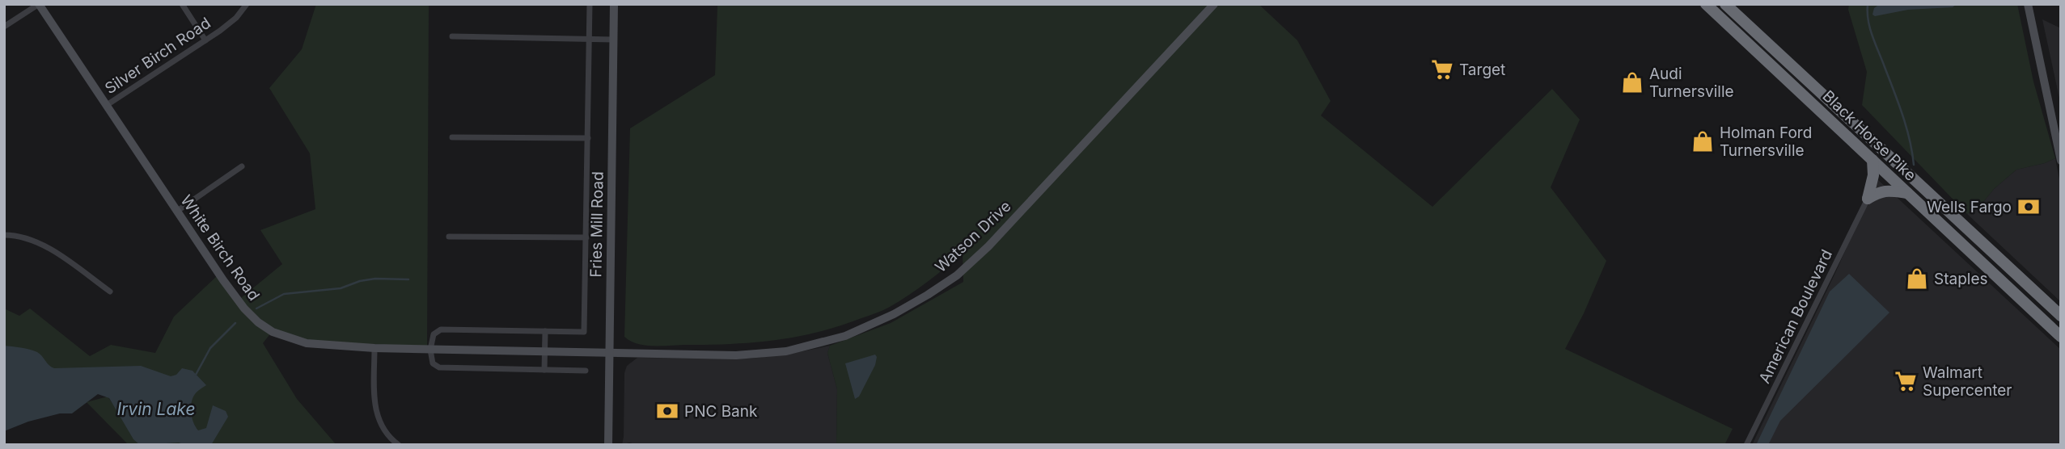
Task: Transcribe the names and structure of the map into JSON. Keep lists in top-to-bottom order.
{
  "streets": {
    "highway": ["Black Horse Pike"],
    "street": [
      "Silver Birch Road",
      "Fries Mill Road",
      "Watson Drive",
      "White Birch Road",
      "American Boulevard"
    ]
  },
  "crossings": [
    ["Silver Birch Road", "White Birch Road"],
    ["Fries Mill Road", "Watson Drive"],
    ["Fries Mill Road", "White Birch Road"],
    ["Watson Drive", "White Birch Road"]
  ],
  "water": ["Irvin Lake"],
  "places": {
    "supermarket": ["Target", "Walmart Supercenter"],
    "shop": ["Audi Turnersville", "Holman Ford Turnersville", "Staples"],
    "bank": ["Wells Fargo", "PNC Bank"]
  }
}
